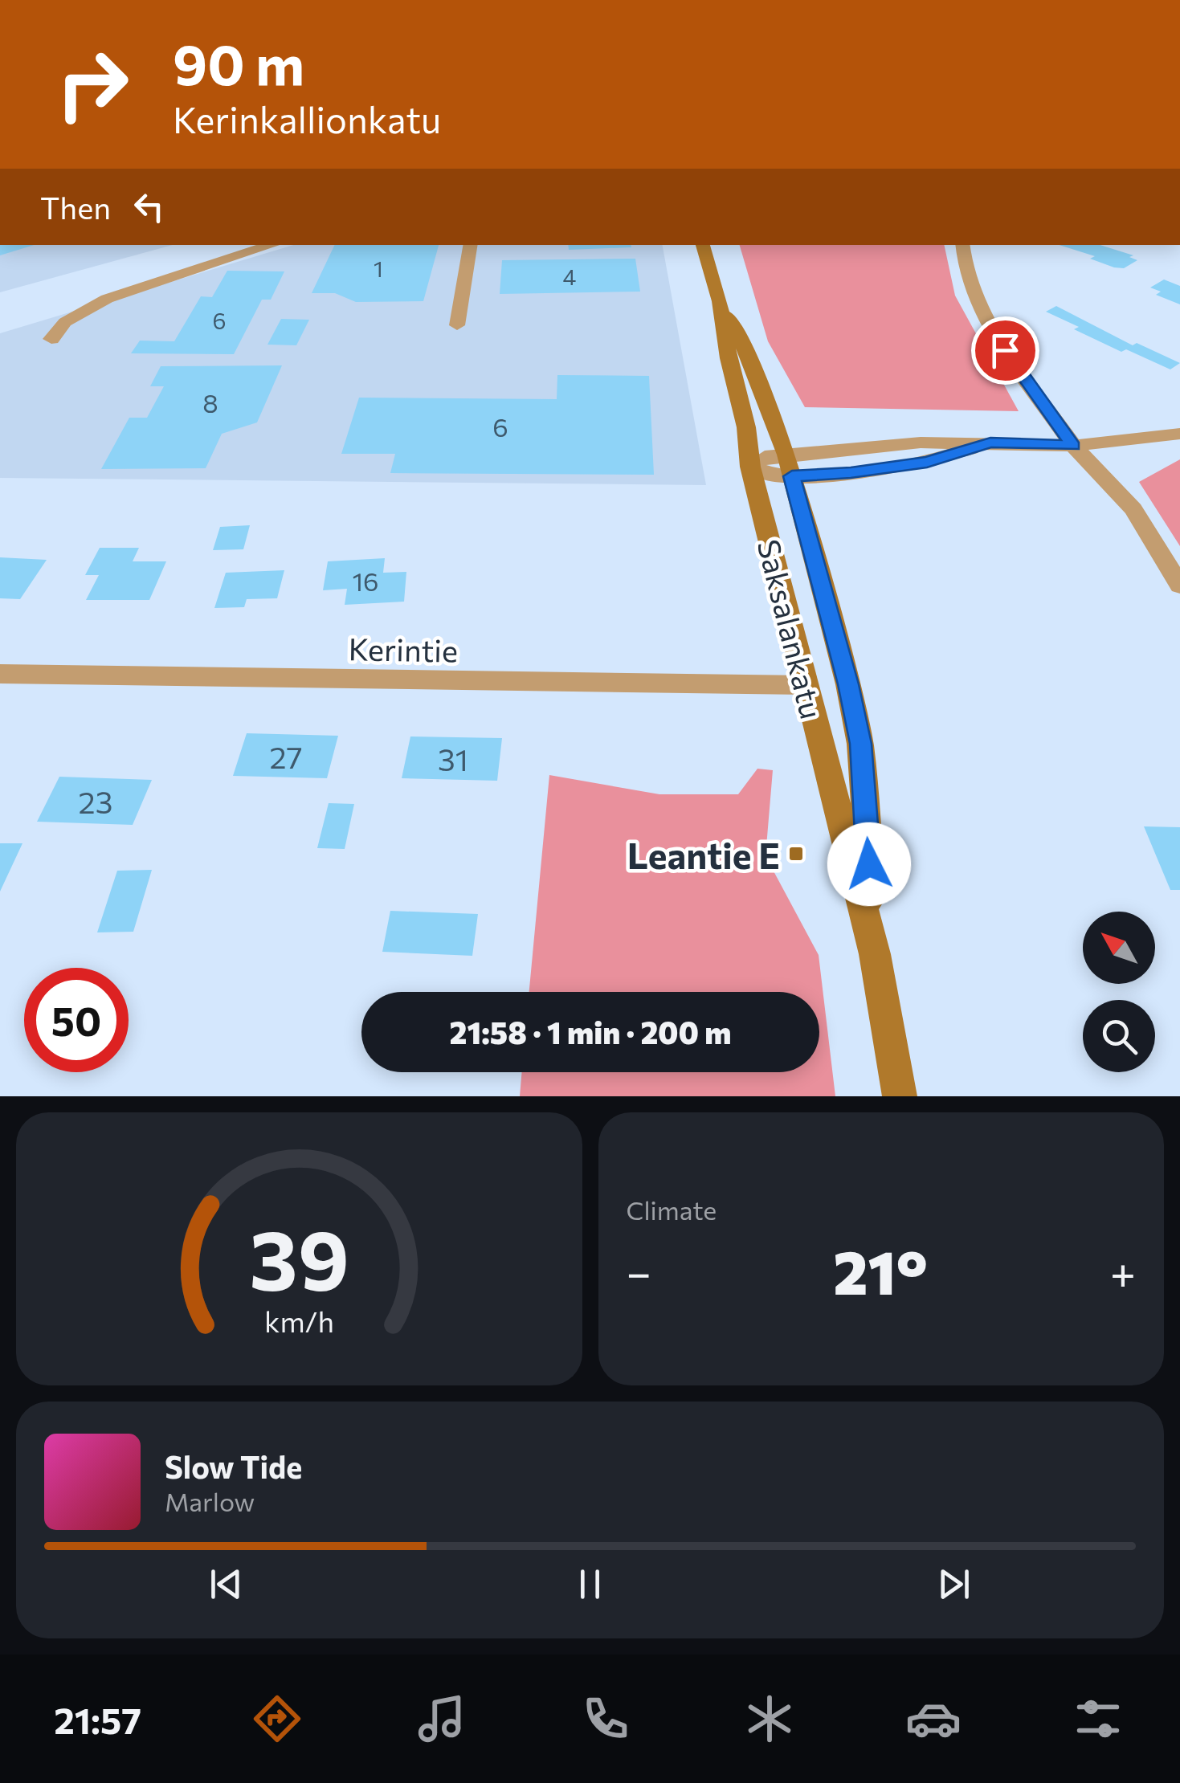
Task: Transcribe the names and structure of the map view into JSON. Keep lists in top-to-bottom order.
{
  "streets": {
    "main road": ["Saksalankatu"],
    "street": ["Kerintie"]
  },
  "crossings": [
    ["Saksalankatu", "Kerintie"]
  ],
  "places": {
    "transit": ["Leantie E"]
  },
  "house_numbers": [
    "1",
    "4",
    "6",
    "8",
    "6",
    "16",
    "27",
    "31",
    "23"
  ],
  "north": "top left",
  "page": {
    "turn": ["90 m", "Kerinkallionkatu"],
    "then": "Then",
    "limit": "50",
    "trip": "21:58 · 1 min · 200 m",
    "tile": "Climate",
    "heat": ["−", "21°", "+"],
    "song": ["Slow Tide", "Marlow"],
    "tabs": "21:57",
    "gauge": ["39", "km/h"]
  }
}
